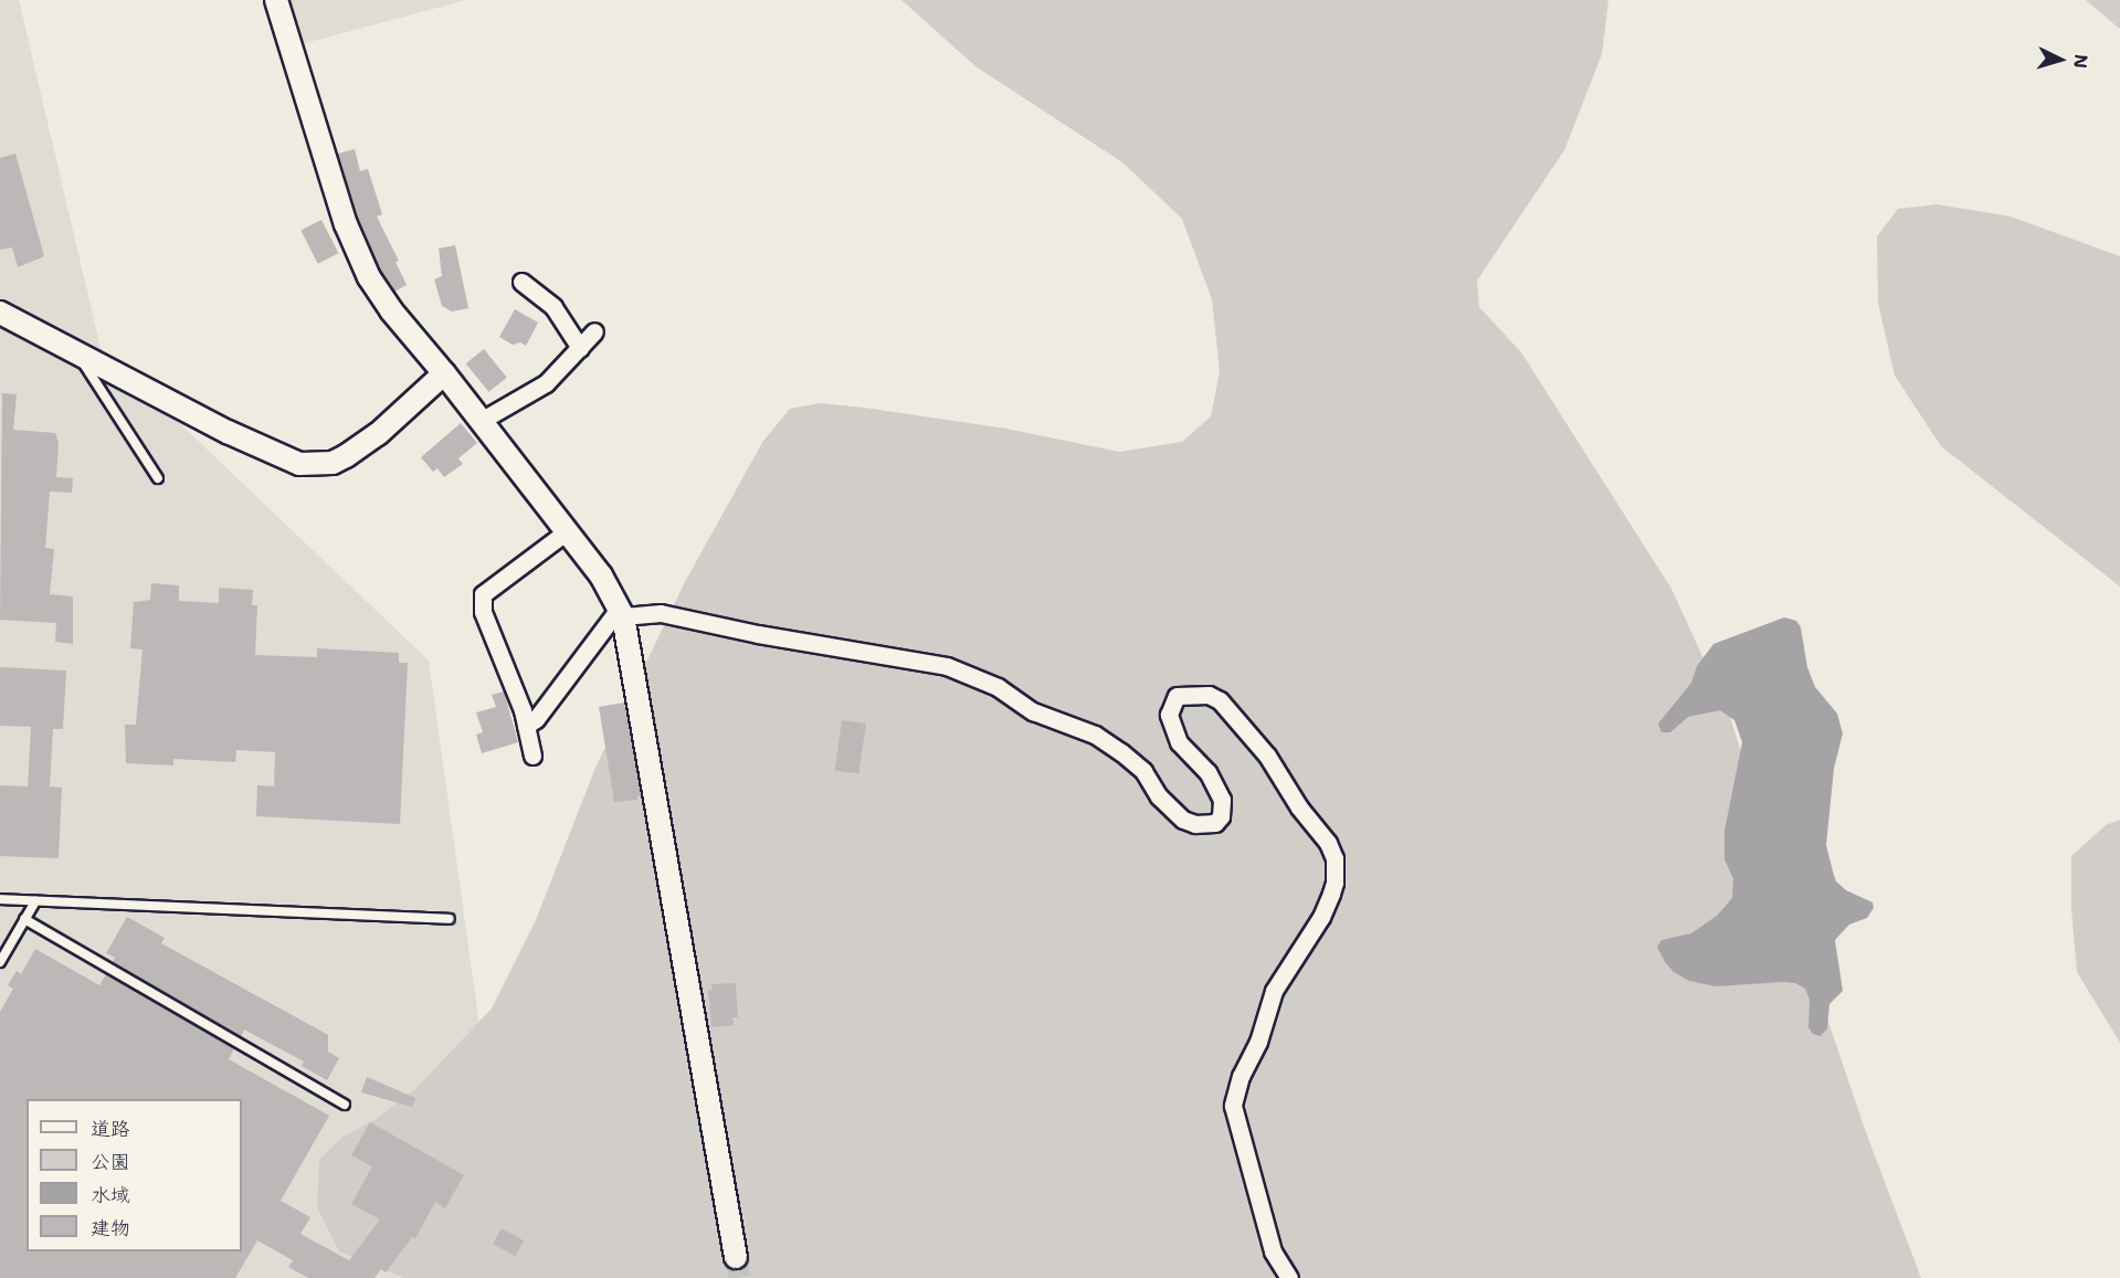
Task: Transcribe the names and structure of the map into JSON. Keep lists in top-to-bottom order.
{
  "legend": [
    "道路",
    "公園",
    "水域",
    "建物"
  ],
  "north": "right"
}
